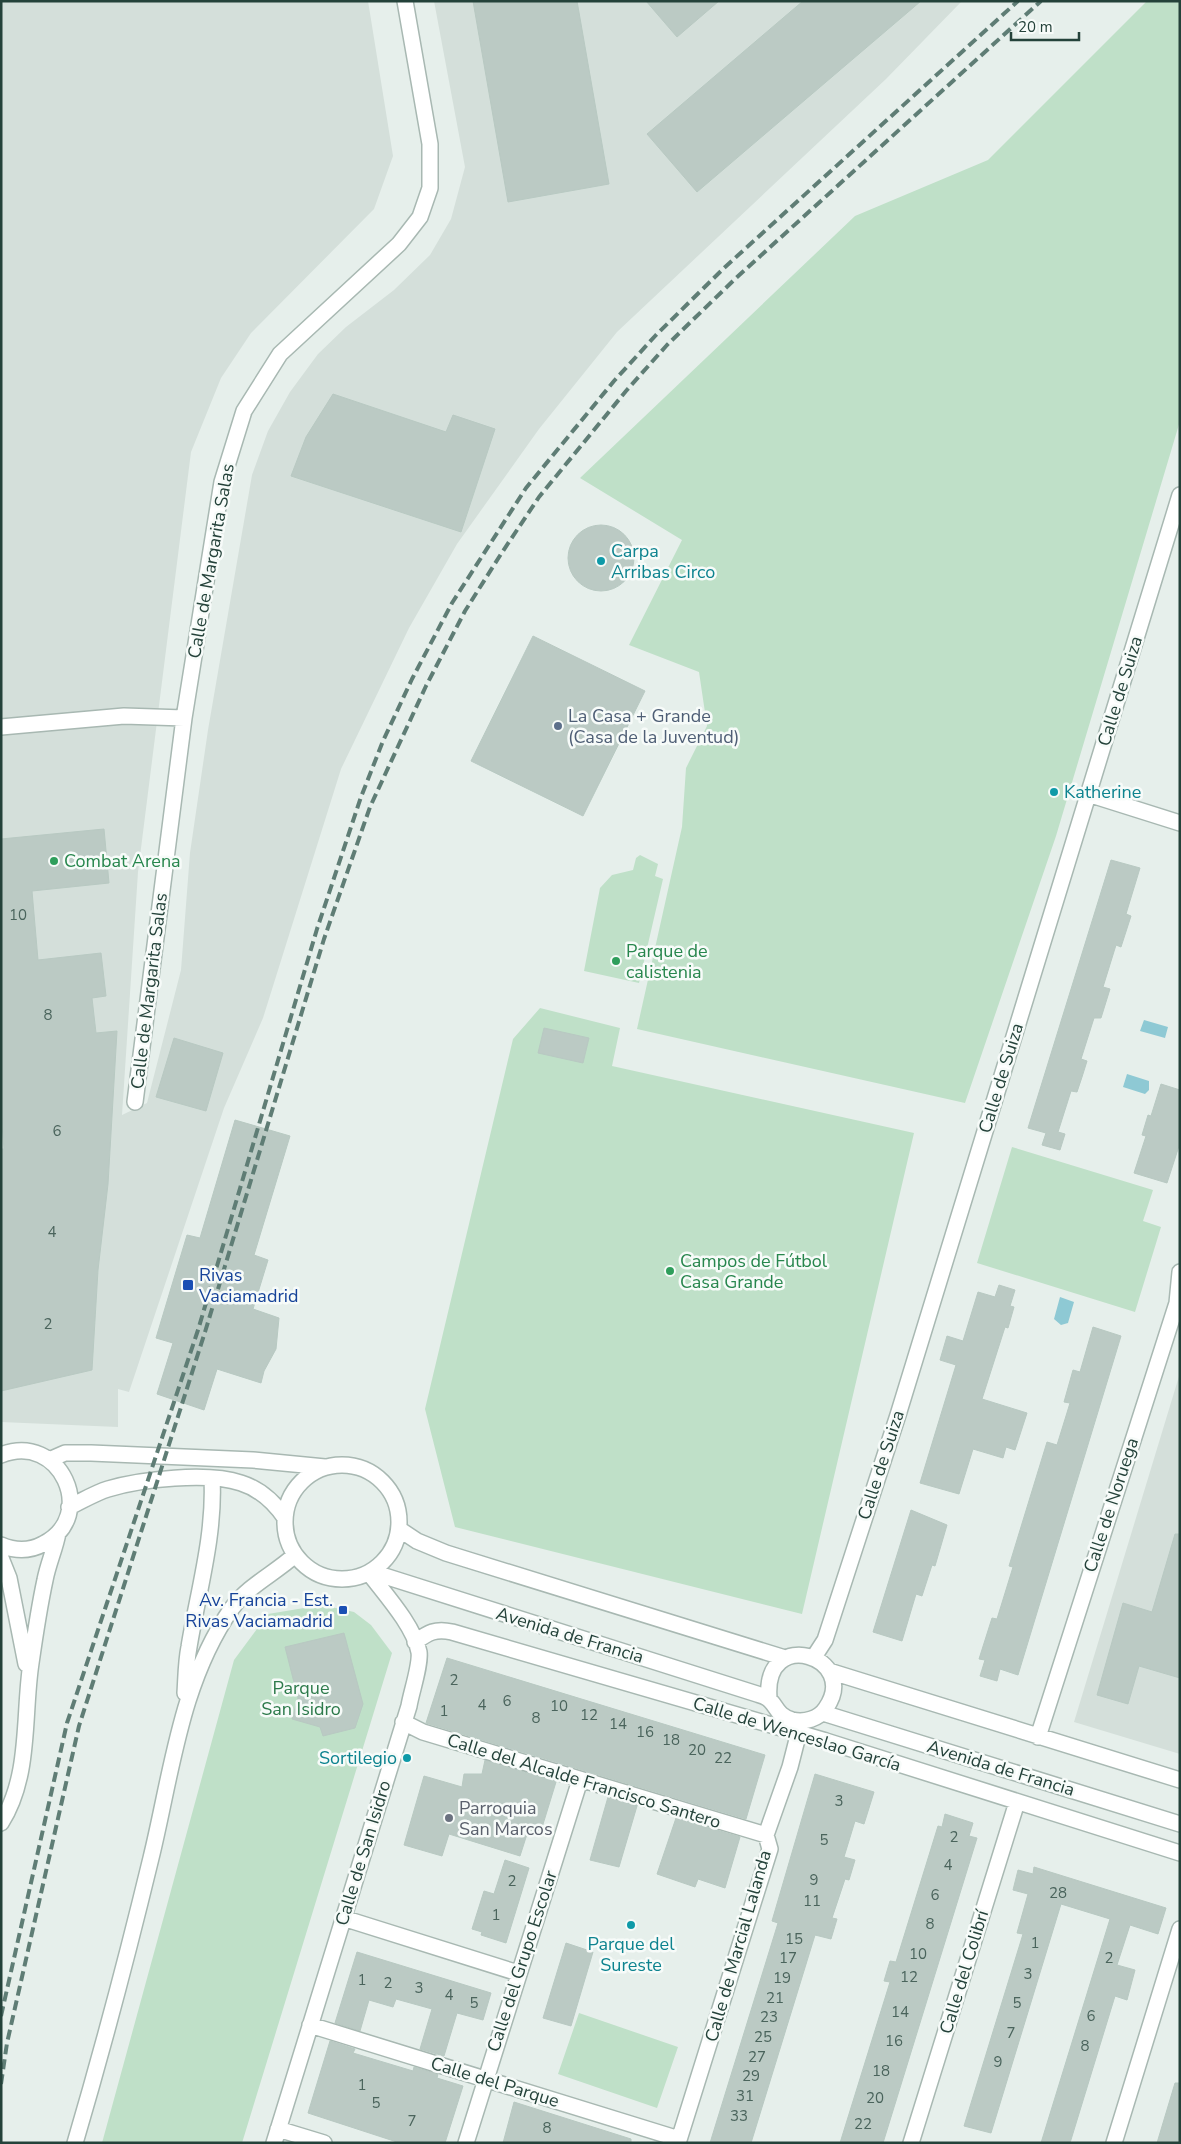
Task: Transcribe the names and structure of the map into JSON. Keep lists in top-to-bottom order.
{
  "streets": {
    "street": [
      "Calle de Margarita Salas",
      "Calle de Suiza",
      "Calle de Noruega",
      "Avenida de Francia",
      "Calle de Wenceslao García",
      "Calle del Alcalde Francisco Santero",
      "Calle de San Isidro",
      "Calle de Marcial Lalanda",
      "Calle del Grupo Escolar",
      "Calle del Colibrí",
      "Calle del Parque"
    ]
  },
  "crossings": [
    ["Calle de Suiza", "Avenida de Francia"],
    ["Calle de Suiza", "Calle de Wenceslao García"],
    ["Calle de Suiza", "Calle de Marcial Lalanda"],
    ["Avenida de Francia", "Calle de Wenceslao García"],
    ["Avenida de Francia", "Calle de San Isidro"],
    ["Avenida de Francia", "Calle de Marcial Lalanda"],
    ["Calle de Wenceslao García", "Calle de San Isidro"],
    ["Calle de Wenceslao García", "Calle de Marcial Lalanda"],
    ["Calle de Wenceslao García", "Calle del Colibrí"],
    ["Calle del Alcalde Francisco Santero", "Calle de San Isidro"],
    ["Calle del Alcalde Francisco Santero", "Calle de Marcial Lalanda"],
    ["Calle del Alcalde Francisco Santero", "Calle del Grupo Escolar"],
    ["Calle de San Isidro", "Calle del Parque"],
    ["Calle de Marcial Lalanda", "Calle del Parque"],
    ["Calle del Grupo Escolar", "Calle del Parque"]
  ],
  "parks": ["Parque San Isidro"],
  "places": {
    "other": [
      "Carpa Arribas Circo",
      "La Casa + Grande (Casa de la Juventud)",
      "Katherine",
      "Combat Arena",
      "Parque de calistenia",
      "Campos de Fútbol Casa Grande",
      "Sortilegio",
      "Parroquia San Marcos",
      "Parque del Sureste"
    ],
    "transit": ["Rivas Vaciamadrid", "Av. Francia - Est. Rivas Vaciamadrid"]
  },
  "house_numbers": [
    "10",
    "8",
    "6",
    "4",
    "2",
    "2",
    "6",
    "4",
    "10",
    "1",
    "12",
    "8",
    "14",
    "16",
    "18",
    "20",
    "22",
    "3",
    "2",
    "5",
    "4",
    "9",
    "2",
    "28",
    "6",
    "11",
    "1",
    "8",
    "15",
    "1",
    "10",
    "17",
    "2",
    "3",
    "12",
    "19",
    "1",
    "2",
    "3",
    "4",
    "21",
    "5",
    "5",
    "14",
    "6",
    "23",
    "7",
    "25",
    "16",
    "8",
    "27",
    "9",
    "18",
    "29",
    "1",
    "31",
    "20",
    "5",
    "33",
    "7",
    "22",
    "8"
  ],
  "scale_bar": "20 m"
}
